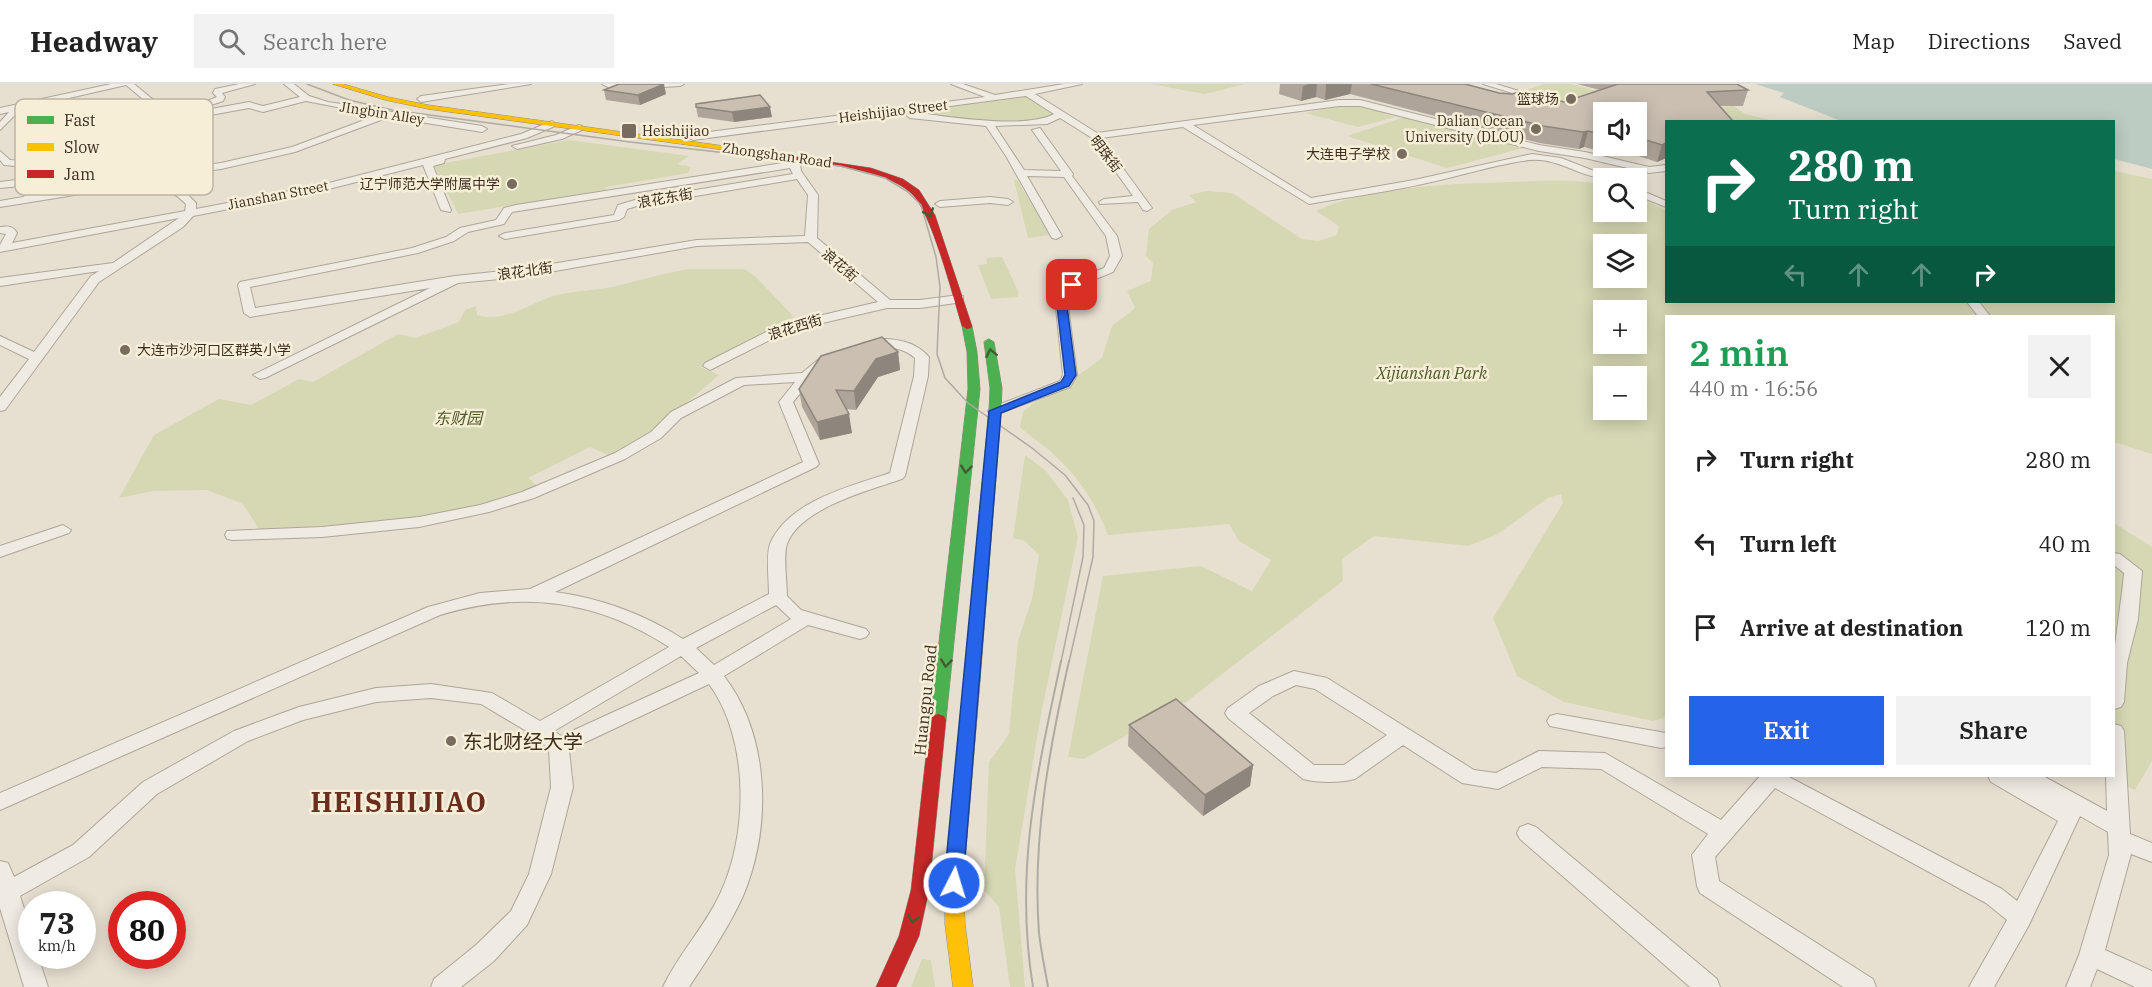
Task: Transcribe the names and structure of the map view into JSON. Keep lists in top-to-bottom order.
{
  "streets": {
    "highway": ["Zhongshan Road", "Huangpu Road"],
    "street": [
      "Heishijiao Street",
      "JIngbin Alley",
      "明珠街",
      "Jianshan Street",
      "浪花东街",
      "浪花街",
      "浪花北街",
      "浪花西街"
    ]
  },
  "crossings": [
    ["Heishijiao Street", "明珠街"],
    ["Heishijiao Street", "Zhongshan Road"],
    ["Zhongshan Road", "Jianshan Street"],
    ["Zhongshan Road", "浪花东街"],
    ["Zhongshan Road", "浪花街"],
    ["Zhongshan Road", "Huangpu Road"],
    ["浪花东街", "浪花街"],
    ["浪花街", "浪花北街"],
    ["浪花街", "浪花西街"]
  ],
  "districts": ["HEISHIJIAO"],
  "parks": ["Xijianshan Park", "东财园"],
  "places": {
    "other": [
      "篮球场",
      "Dalian Ocean University (DLOU)",
      "大连电子学校",
      "辽宁师范大学附属中学",
      "大连市沙河口区群英小学",
      "东北财经大学"
    ],
    "transit": ["Heishijiao"]
  },
  "legend": ["Fast", "Slow", "Jam"],
  "page": {
    "header": "Headway",
    "search": "Search here",
    "nav": ["Map", "Directions", "Saved"],
    "map_buttons": ["+", "−"],
    "turn": ["280 m", "Turn right"],
    "heading": ["2 min", "440 m · 16:56"],
    "list": [
      {
        "name": "Turn right",
        "value": "280 m"
      },
      {
        "name": "Turn left",
        "value": "40 m"
      },
      {
        "name": "Arrive at destination",
        "value": "120 m"
      }
    ],
    "buttons": ["Exit", "Share"],
    "speed": "73 km/h",
    "limit": "80"
  }
}
